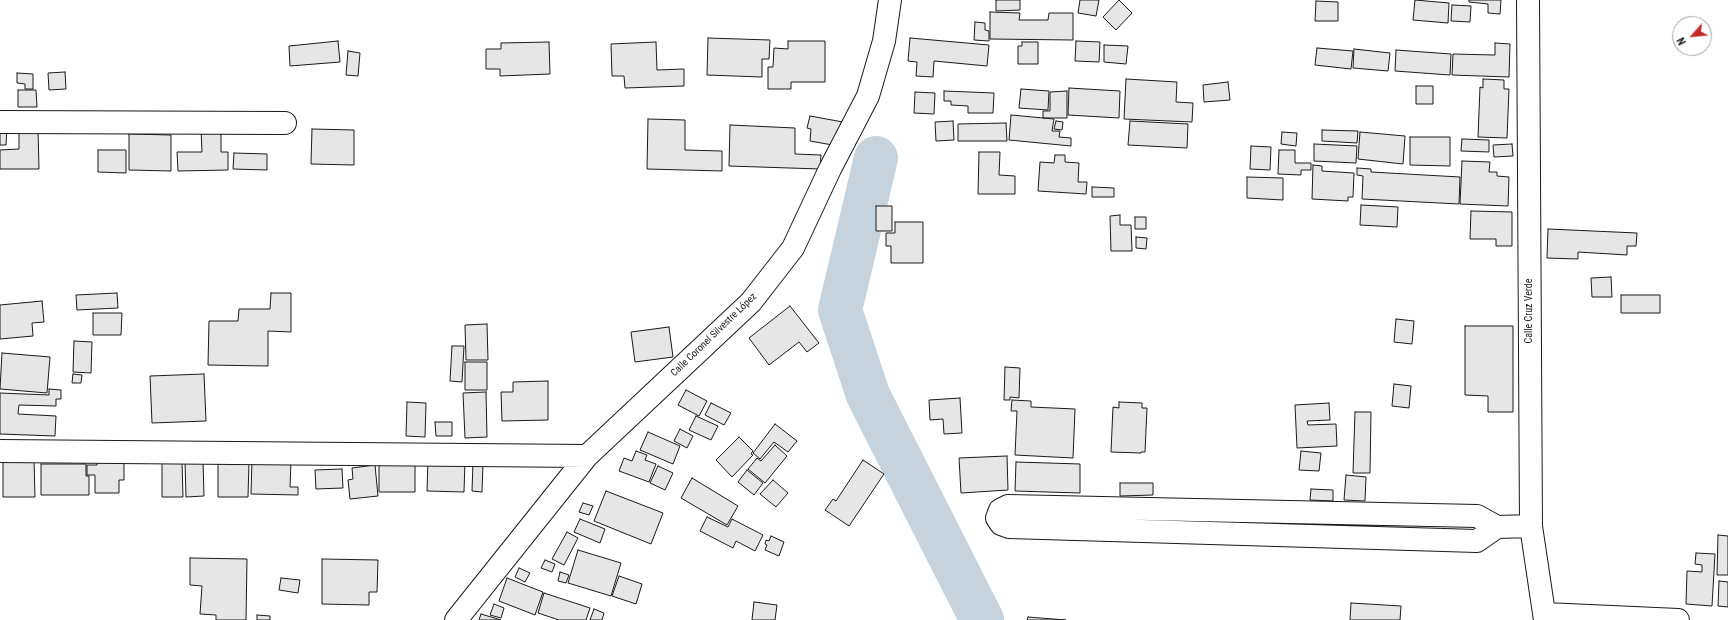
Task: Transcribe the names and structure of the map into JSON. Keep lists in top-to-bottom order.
{
  "streets": {
    "street": ["Calle Cruz Verde", "Calle Coronel Silvestre López"]
  },
  "north": "bottom left"
}
